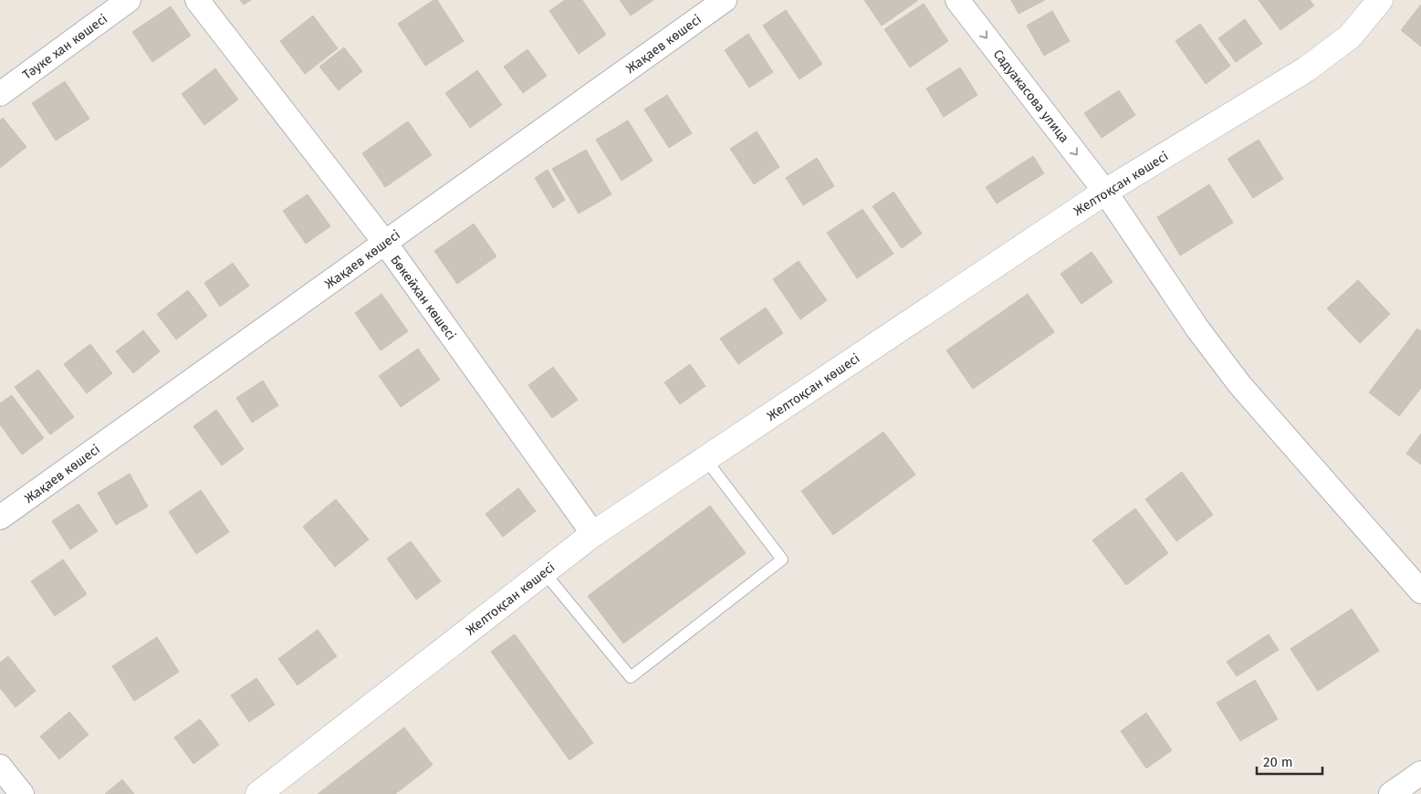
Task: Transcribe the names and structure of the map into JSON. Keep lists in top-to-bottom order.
{
  "streets": {
    "street": [
      "Жақаев көшесі",
      "Тәуке хан көшесі",
      "Садуакасова улица",
      "Желтоқсан көшесі",
      "Бөкейхан көшесі"
    ]
  },
  "crossings": [
    ["Жақаев көшесі", "Бөкейхан көшесі"],
    ["Садуакасова улица", "Желтоқсан көшесі"],
    ["Желтоқсан көшесі", "Бөкейхан көшесі"]
  ],
  "scale_bar": "20 m"
}
